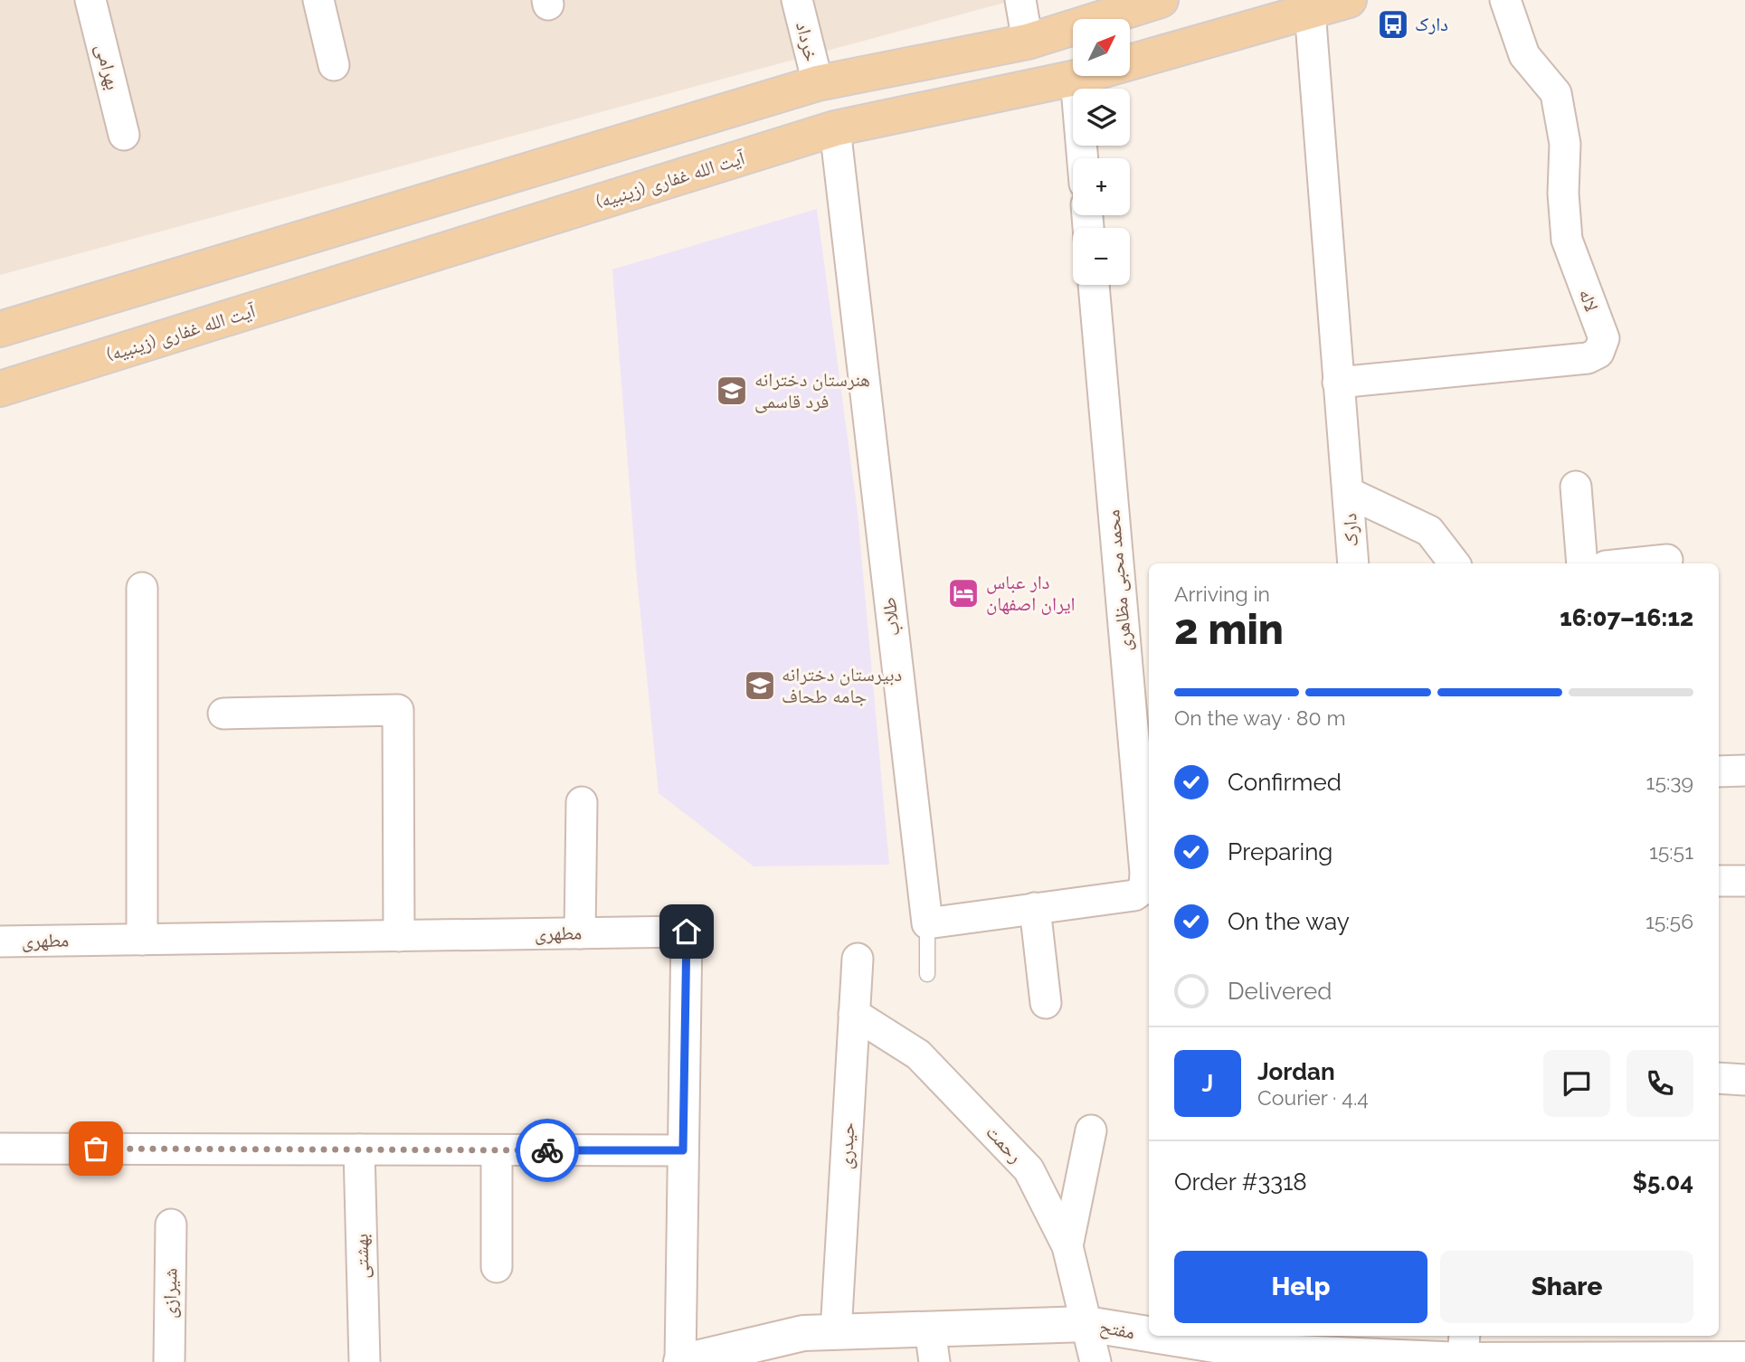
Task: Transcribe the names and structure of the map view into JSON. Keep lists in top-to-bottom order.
{
  "streets": {
    "main road": ["آیت الله غفاری (زینبیه)"],
    "street": [
      "خرداد",
      "بهرامی",
      "لاله",
      "دارک",
      "محمد محبی مظاهری",
      "طلاب",
      "مطهری",
      "رحمت",
      "حیدری",
      "بهشتی",
      "شیرازی",
      "مفتح"
    ]
  },
  "crossings": [
    ["آیت الله غفاری (زینبیه)", "دارک"],
    ["آیت الله غفاری (زینبیه)", "طلاب"],
    ["لاله", "دارک"],
    ["مطهری", "مفتح"],
    ["رحمت", "حیدری"],
    ["رحمت", "مفتح"],
    ["حیدری", "مفتح"]
  ],
  "places": {
    "bus stop": ["دارک"],
    "school or university": ["هنرستان دخترانه فرد قاسمی", "دبیرستان دخترانه جامه طحاف"],
    "hotel": ["دار عباس ایران اصفهان"]
  },
  "north": "top right",
  "page": {
    "map_buttons": ["+", "−"],
    "heading": ["2 min", "Arriving in", "16:07–16:12"],
    "panel": [
      "Jordan",
      "Courier · 4.4",
      "Order #3318",
      "$5.04"
    ],
    "bar": "On the way · 80 m",
    "list": [
      ["Confirmed", "15:39"],
      ["Preparing", "15:51"],
      ["On the way", "15:56"],
      "Delivered"
    ],
    "round": "J",
    "buttons": ["Help", "Share"]
  }
}
